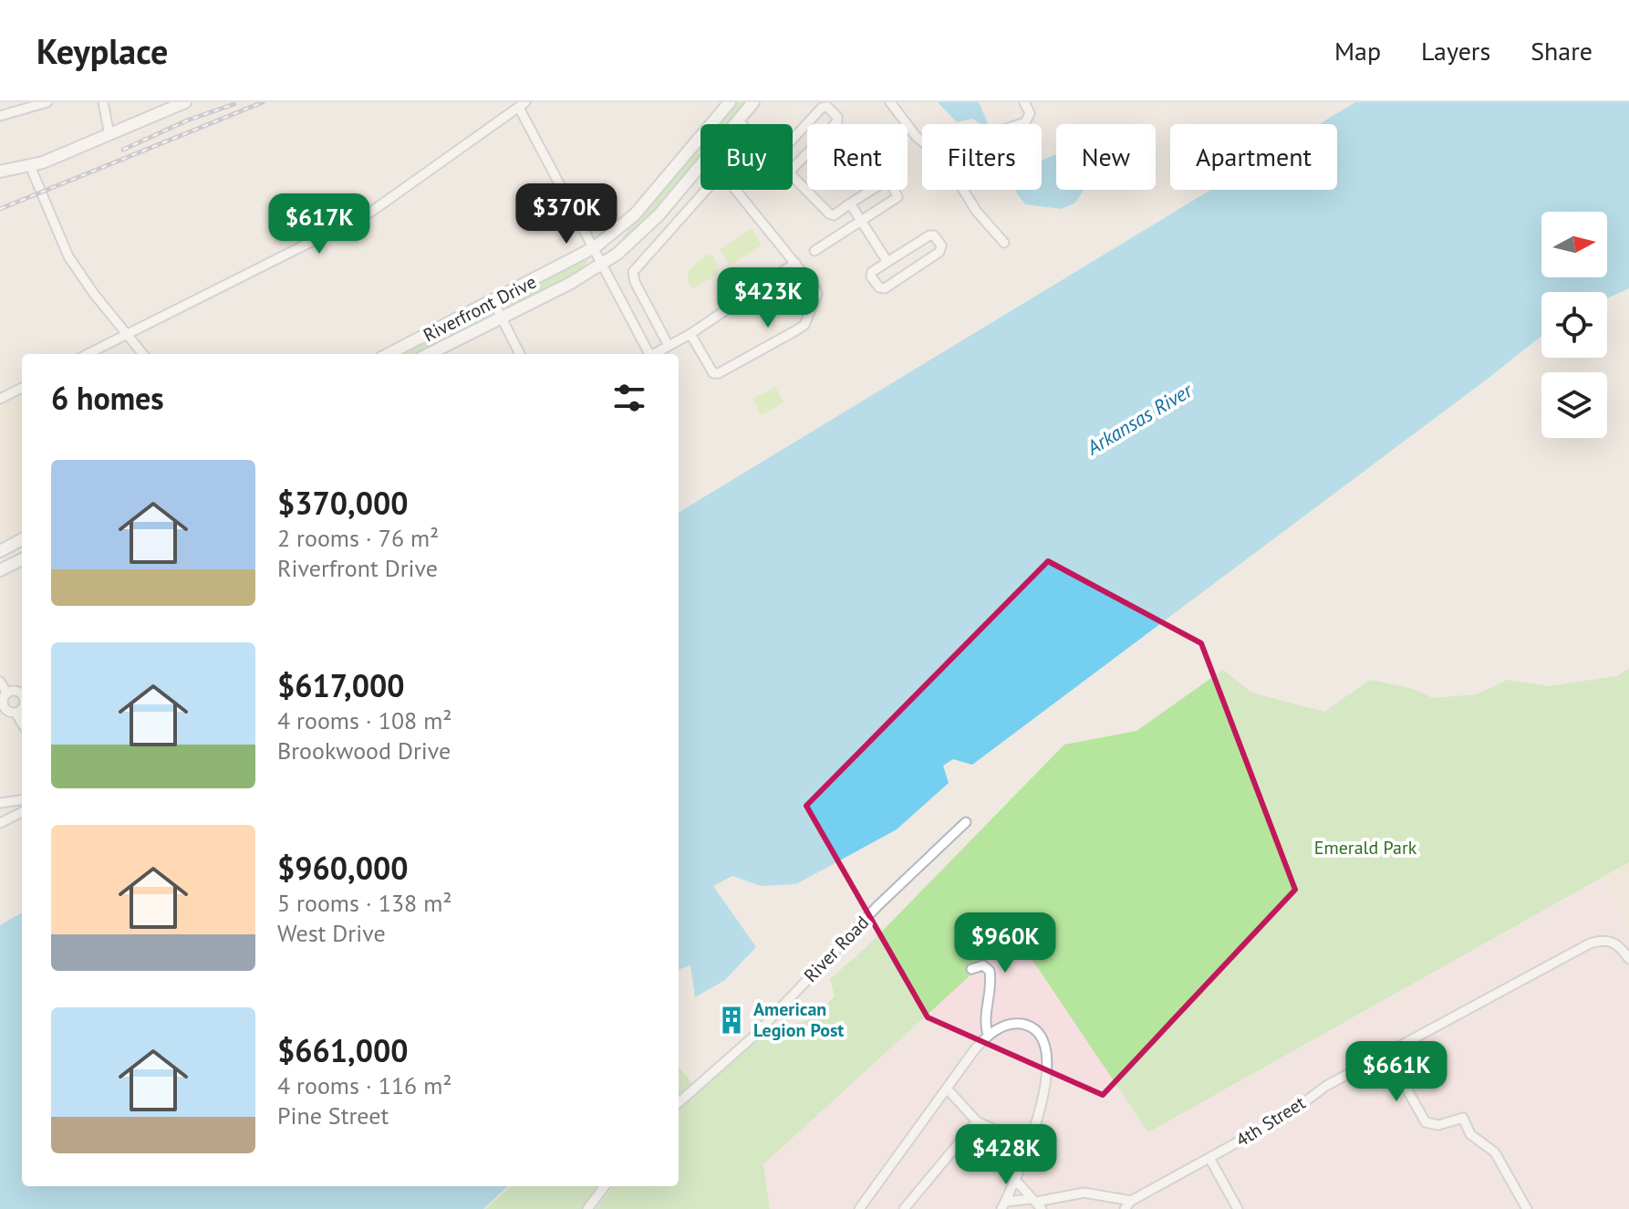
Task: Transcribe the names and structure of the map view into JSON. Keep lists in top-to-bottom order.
{
  "streets": {
    "street": ["Riverfront Drive", "River Road", "4th Street"]
  },
  "water": ["Arkansas River"],
  "parks": ["Emerald Park"],
  "places": {
    "building": ["American Legion Post"]
  },
  "north": "right",
  "page": {
    "header": "Keyplace",
    "nav": ["Map", "Layers", "Share"],
    "chip": [
      "Buy",
      "Rent",
      "Filters",
      "New",
      "Apartment"
    ],
    "price": [
      "$370K",
      "$617K",
      "$423K",
      "$960K",
      "$661K",
      "$428K"
    ],
    "heading": "6 homes",
    "list": [
      {
        "name": "$370,000",
        "note": "2 rooms · 76 m² · Riverfront Drive"
      },
      {
        "name": "$617,000",
        "note": "4 rooms · 108 m² · Brookwood Drive"
      },
      {
        "name": "$960,000",
        "note": "5 rooms · 138 m² · West Drive"
      },
      {
        "name": "$661,000",
        "note": "4 rooms · 116 m² · Pine Street"
      }
    ]
  }
}
